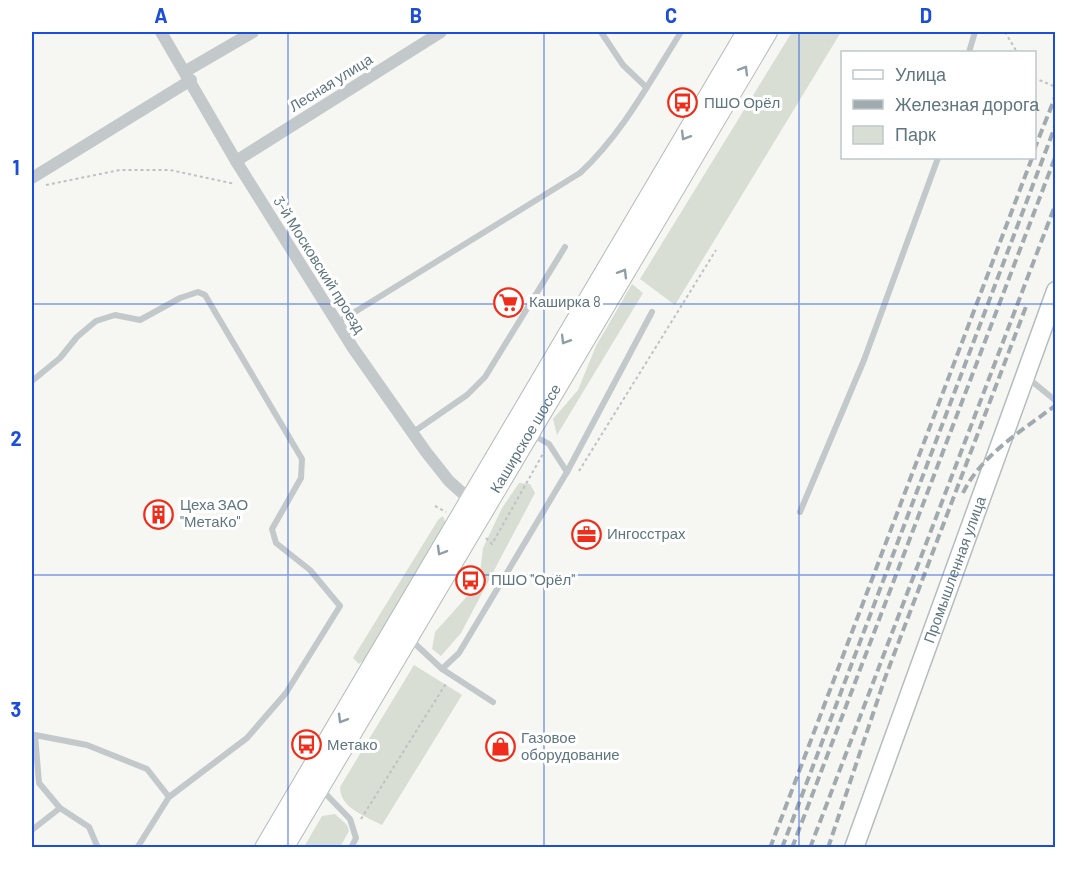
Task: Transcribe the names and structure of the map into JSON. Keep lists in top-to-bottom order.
{
  "streets": {
    "main road": ["Каширское шоссе"],
    "street": ["Лесная улица", "3-й Московский проезд", "Промышленная улица"]
  },
  "crossings": [
    ["Лесная улица", "3-й Московский проезд"],
    ["3-й Московский проезд", "Каширское шоссе"]
  ],
  "places": {
    "bus stop": ["ПШО Орёл", "ПШО \"Орёл\"", "Метако"],
    "supermarket": ["Каширка 8"],
    "building": ["Цеха ЗАО \"МетаКо\""],
    "office": ["Ингосстрах"],
    "shop": ["Газовое оборудование"]
  },
  "legend": ["Улица", "Железная дорога", "Парк"],
  "grid": {
    "columns": [
      "A",
      "B",
      "C",
      "D"
    ],
    "rows": ["1", "2", "3"]
  }
}
